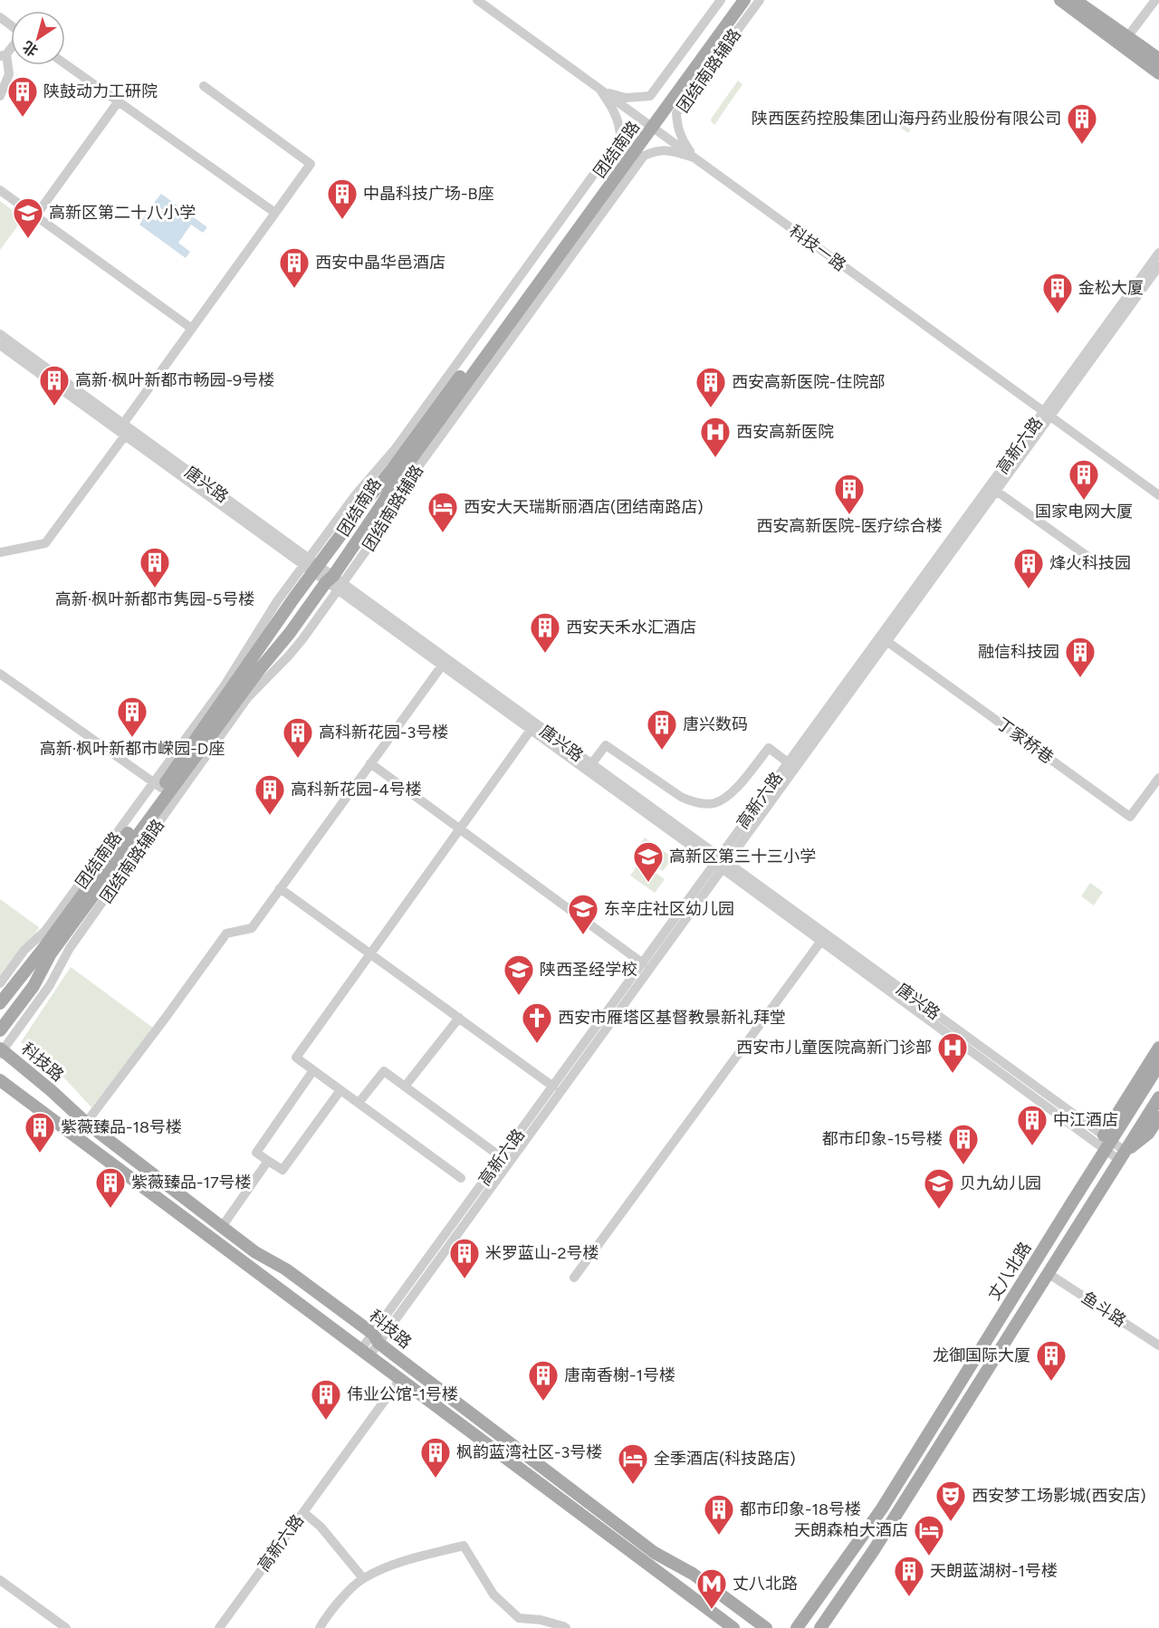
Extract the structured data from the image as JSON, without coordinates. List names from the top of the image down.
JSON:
{
  "streets": {
    "main road": ["团结南路", "科技路", "丈八北路"],
    "street": [
      "团结南路辅路",
      "科技一路",
      "高新六路",
      "唐兴路",
      "丁家桥巷",
      "鱼斗路"
    ]
  },
  "crossings": [
    ["团结南路辅路", "团结南路"],
    ["团结南路辅路", "科技一路"],
    ["团结南路辅路", "唐兴路"],
    ["团结南路辅路", "科技路"],
    ["团结南路", "科技一路"],
    ["团结南路", "唐兴路"],
    ["科技一路", "高新六路"],
    ["高新六路", "唐兴路"],
    ["高新六路", "丁家桥巷"],
    ["高新六路", "科技路"],
    ["唐兴路", "丈八北路"],
    ["丈八北路", "鱼斗路"]
  ],
  "places": {
    "building": [
      "陕鼓动力工研院",
      "陕西医药控股集团山海丹药业股份有限公司",
      "中晶科技广场-B座",
      "西安中晶华邑酒店",
      "金松大厦",
      "高新·枫叶新都市畅园-9号楼",
      "西安高新医院-住院部",
      "国家电网大厦",
      "西安高新医院-医疗综合楼",
      "高新·枫叶新都市隽园-5号楼",
      "烽火科技园",
      "西安天禾水汇酒店",
      "融信科技园",
      "高新·枫叶新都市嵘园-D座",
      "唐兴数码",
      "高科新花园-3号楼",
      "高科新花园-4号楼",
      "中江酒店",
      "紫薇臻品-18号楼",
      "都市印象-15号楼",
      "紫薇臻品-17号楼",
      "米罗蓝山-2号楼",
      "龙御国际大厦",
      "唐南香榭-1号楼",
      "伟业公馆-1号楼",
      "枫韵蓝湾社区-3号楼",
      "都市印象-18号楼",
      "天朗蓝湖树-1号楼"
    ],
    "school or university": [
      "高新区第二十八小学",
      "高新区第三十三小学",
      "东辛庄社区幼儿园",
      "陕西圣经学校",
      "贝九幼儿园"
    ],
    "hospital": ["西安高新医院", "西安市儿童医院高新门诊部"],
    "hotel": ["西安大天瑞斯丽酒店(团结南路店)", "全季酒店(科技路店)", "天朗森柏大酒店"],
    "church": ["西安市雁塔区基督教景新礼拜堂"],
    "theatre": ["西安梦工场影城(西安店)"],
    "metro station": ["丈八北路"]
  },
  "north": "bottom left"
}
